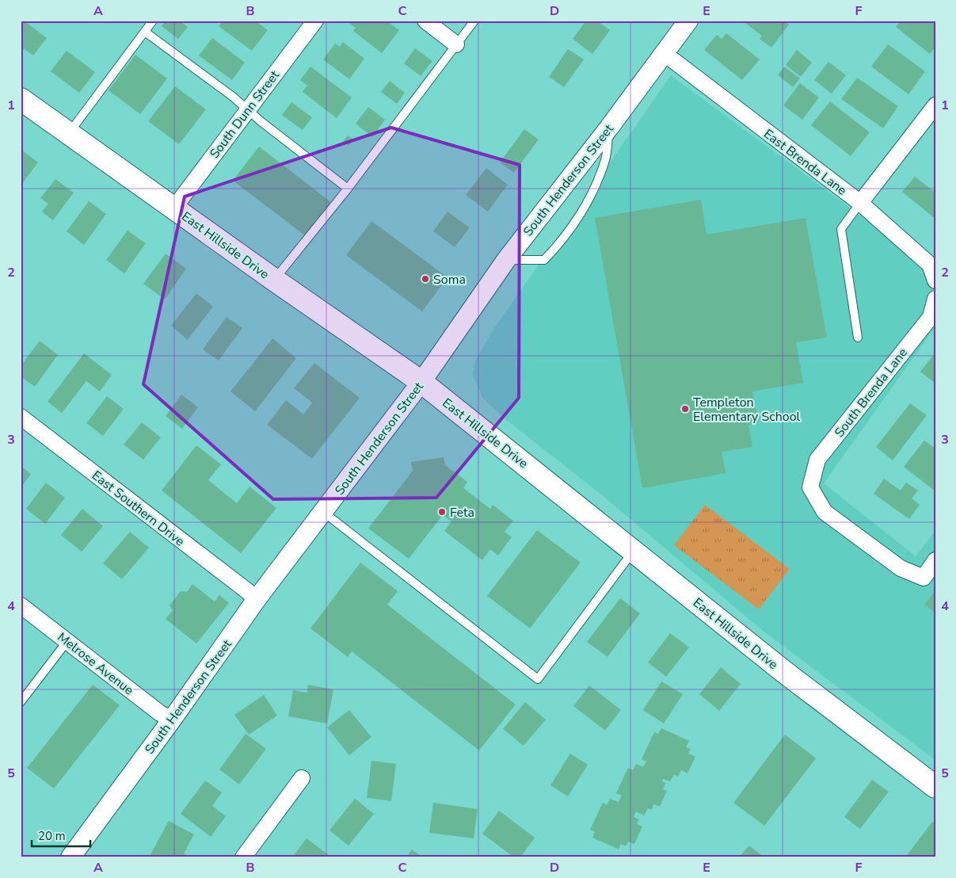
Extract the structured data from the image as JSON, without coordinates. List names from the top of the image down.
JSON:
{
  "streets": {
    "main road": ["East Hillside Drive"],
    "street": [
      "South Dunn Street",
      "East Brenda Lane",
      "South Henderson Street",
      "South Brenda Lane",
      "East Southern Drive",
      "Melrose Avenue"
    ]
  },
  "crossings": [
    ["South Dunn Street", "East Hillside Drive"],
    ["East Brenda Lane", "South Henderson Street"],
    ["South Henderson Street", "East Hillside Drive"],
    ["South Henderson Street", "East Southern Drive"],
    ["South Henderson Street", "Melrose Avenue"]
  ],
  "places": ["Soma", "Templeton Elementary School", "Feta"],
  "scale_bar": "20 m",
  "grid": {
    "columns": [
      "A",
      "B",
      "C",
      "D",
      "E",
      "F"
    ],
    "rows": [
      "1",
      "2",
      "3",
      "4",
      "5"
    ]
  }
}
